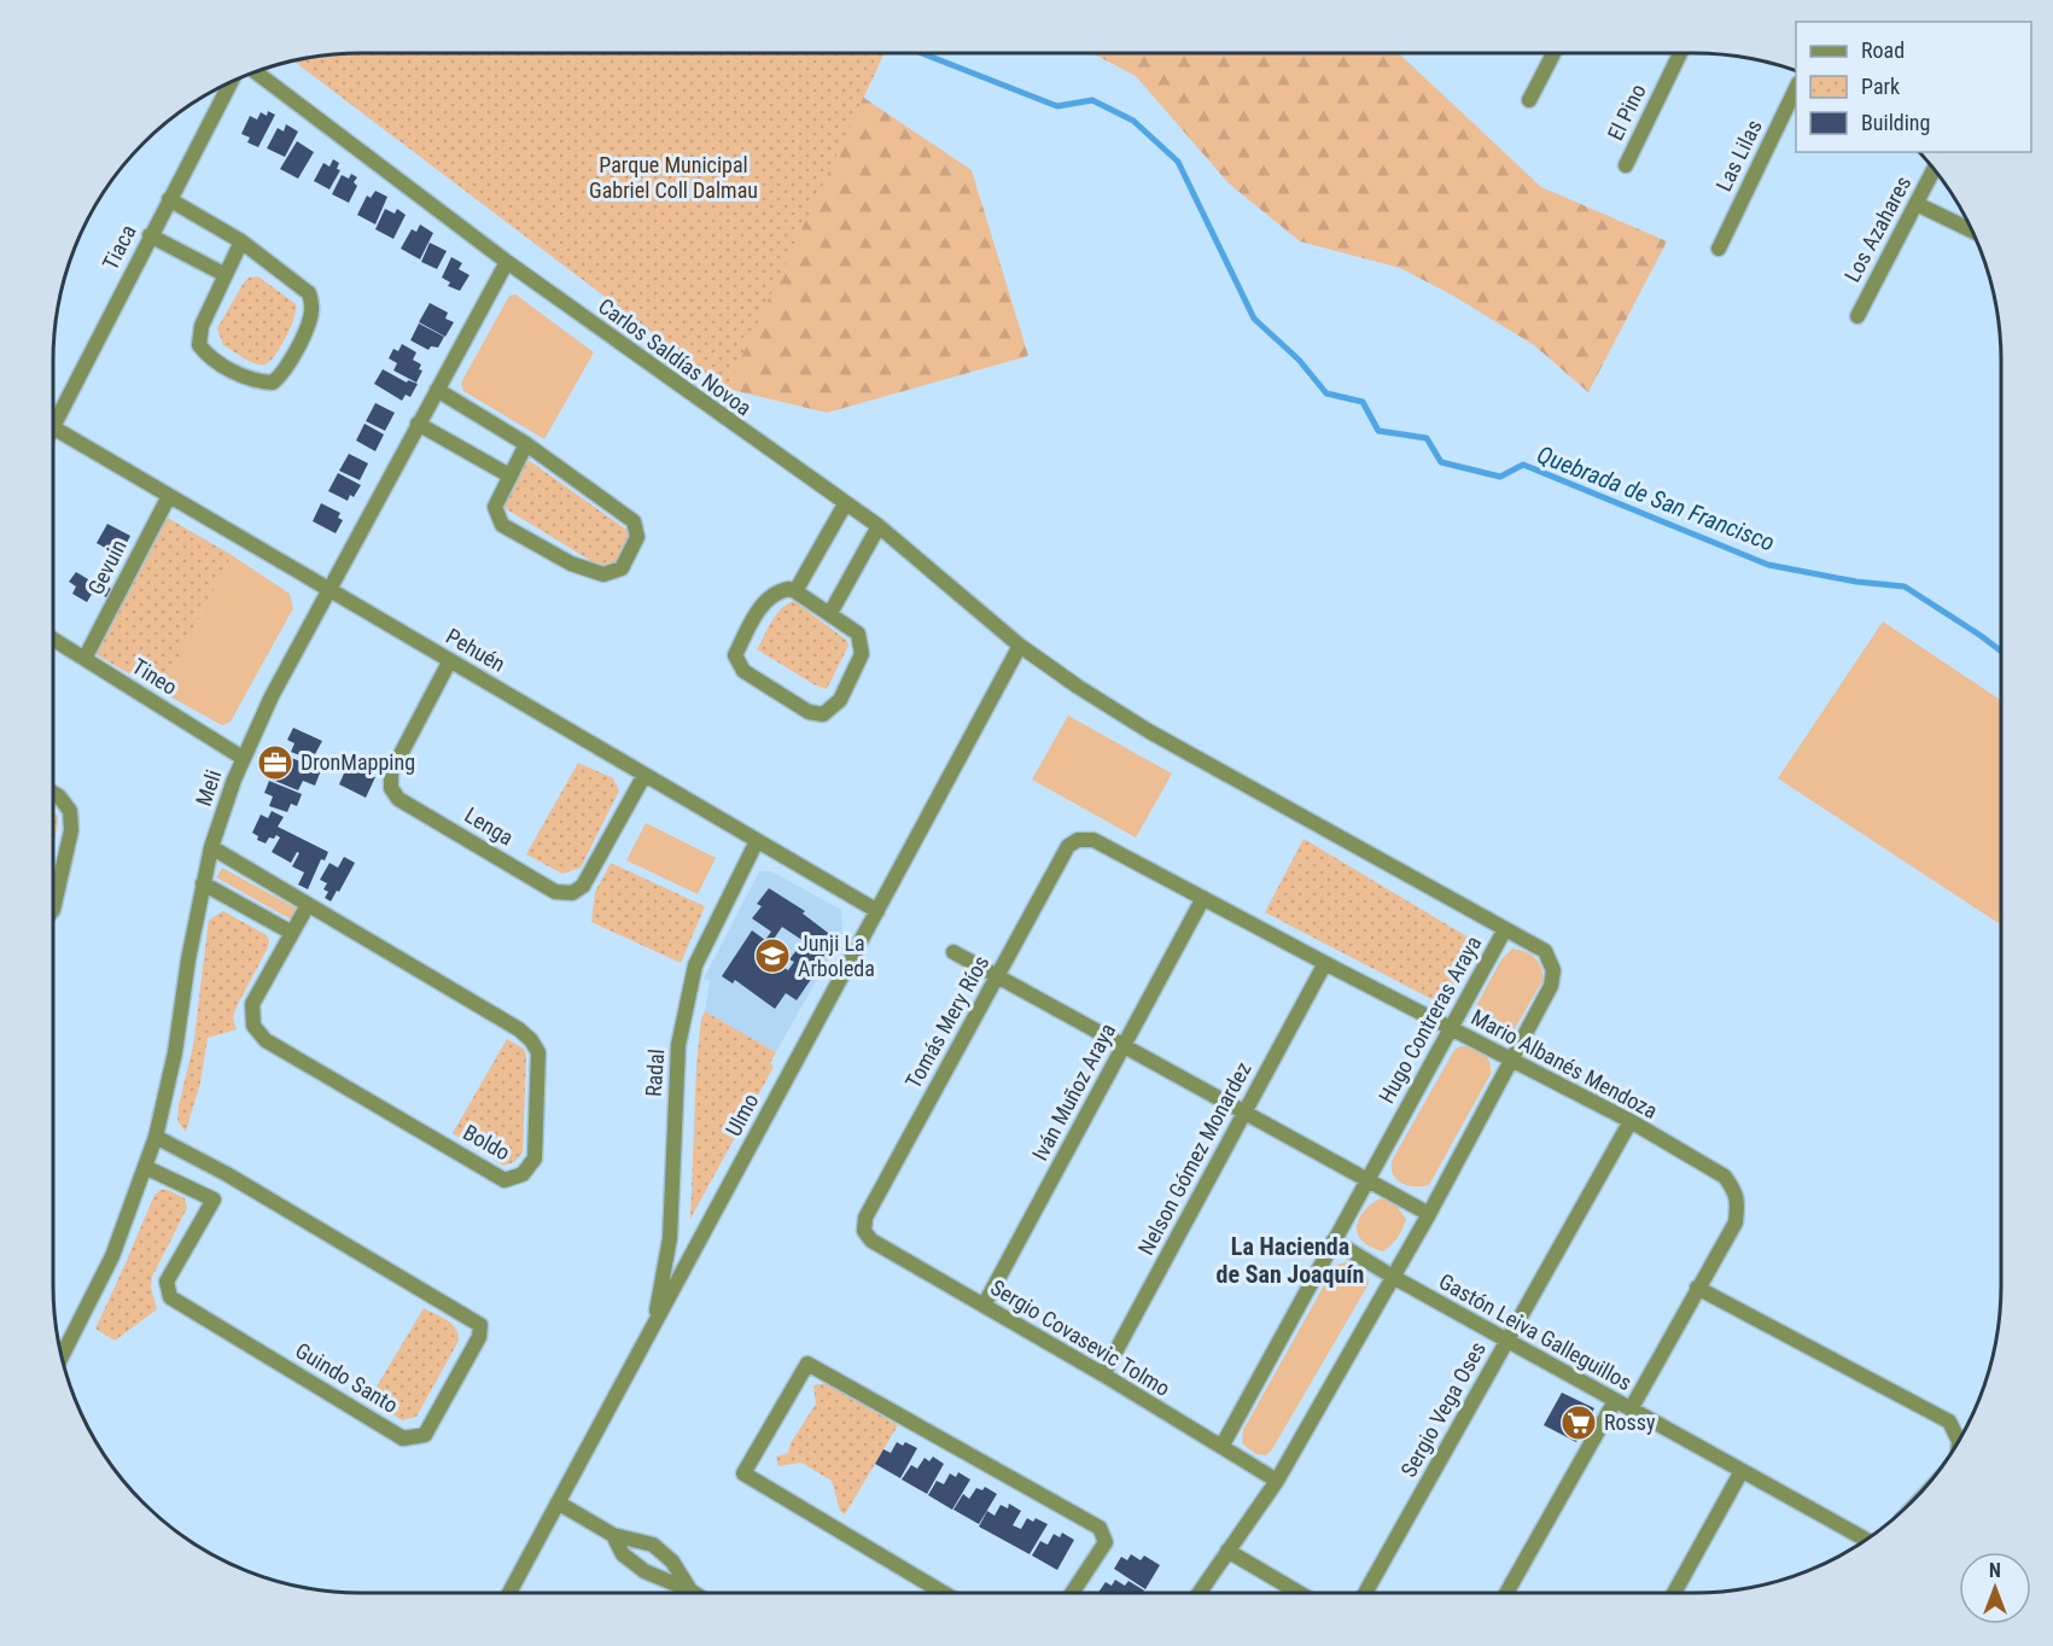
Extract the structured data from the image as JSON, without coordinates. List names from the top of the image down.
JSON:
{
  "streets": {
    "street": [
      "El Pino",
      "Las Lilas",
      "Los Azahares",
      "Tiaca",
      "Carlos Saldías Novoa",
      "Gevuin",
      "Pehuén",
      "Tineo",
      "Meli",
      "Lenga",
      "Hugo Contreras Araya",
      "Tomás Mery Ríos",
      "Mario Albanés Mendoza",
      "Radal",
      "Iván Muñoz Araya",
      "Ulmo",
      "Boldo",
      "Nelson Gómez Monardez",
      "Gastón Leiva Galleguillos",
      "Sergio Covasevic Tolmo",
      "Guindo Santo",
      "Sergio Vega Oses"
    ]
  },
  "crossings": [
    ["Carlos Saldías Novoa", "Meli"],
    ["Carlos Saldías Novoa", "Hugo Contreras Araya"],
    ["Carlos Saldías Novoa", "Ulmo"],
    ["Gevuin", "Pehuén"],
    ["Gevuin", "Tineo"],
    ["Pehuén", "Meli"],
    ["Pehuén", "Lenga"],
    ["Pehuén", "Radal"],
    ["Pehuén", "Ulmo"],
    ["Tineo", "Meli"],
    ["Meli", "Boldo"],
    ["Meli", "Guindo Santo"],
    ["Hugo Contreras Araya", "Mario Albanés Mendoza"],
    ["Hugo Contreras Araya", "Gastón Leiva Galleguillos"],
    ["Hugo Contreras Araya", "Sergio Covasevic Tolmo"],
    ["Tomás Mery Ríos", "Mario Albanés Mendoza"],
    ["Tomás Mery Ríos", "Sergio Covasevic Tolmo"],
    ["Mario Albanés Mendoza", "Iván Muñoz Araya"],
    ["Mario Albanés Mendoza", "Nelson Gómez Monardez"],
    ["Mario Albanés Mendoza", "Gastón Leiva Galleguillos"],
    ["Mario Albanés Mendoza", "Sergio Vega Oses"],
    ["Radal", "Ulmo"],
    ["Iván Muñoz Araya", "Sergio Covasevic Tolmo"],
    ["Nelson Gómez Monardez", "Sergio Covasevic Tolmo"],
    ["Gastón Leiva Galleguillos", "Sergio Vega Oses"]
  ],
  "districts": ["La Hacienda de San Joaquín"],
  "water": ["Quebrada de San Francisco"],
  "parks": ["Parque Municipal Gabriel Coll Dalmau"],
  "places": {
    "office": ["DronMapping"],
    "school or university": ["Junji La Arboleda"],
    "supermarket": ["Rossy"]
  },
  "legend": ["Road", "Park", "Building"],
  "north": "top"
}
